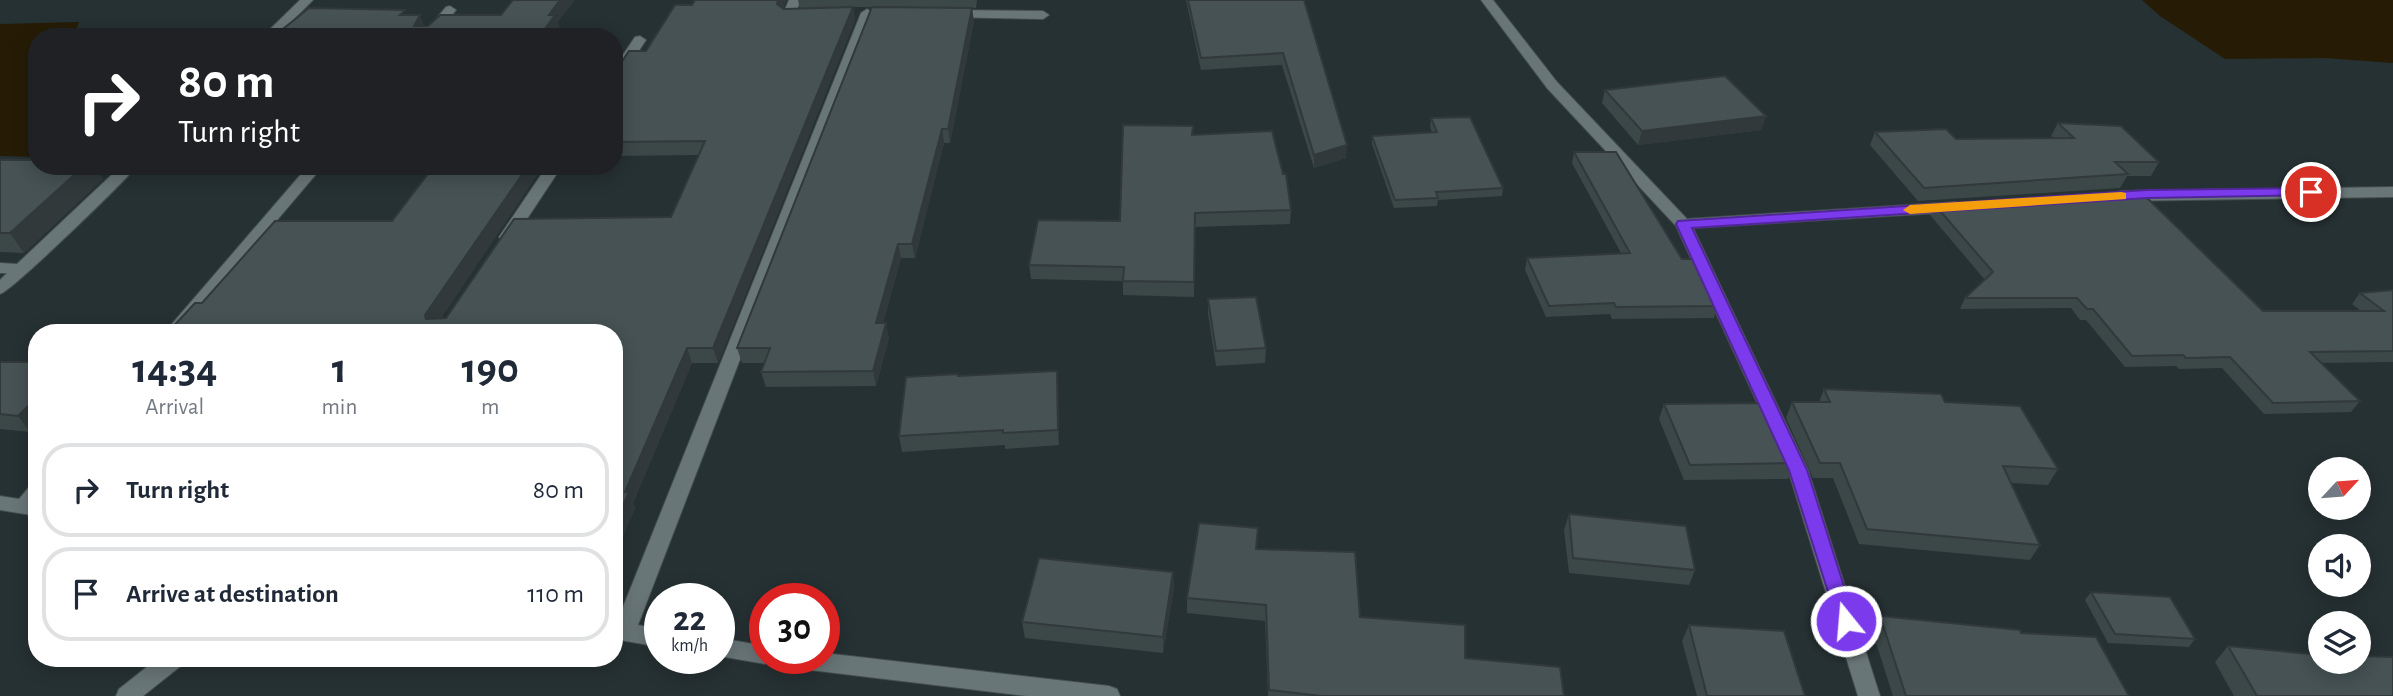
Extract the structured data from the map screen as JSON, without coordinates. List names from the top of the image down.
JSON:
{
  "north": "top right",
  "page": {
    "turn": ["80 m", "Turn right"],
    "eta": [
      "14:34",
      "Arrival",
      "1",
      "min",
      "190",
      "m"
    ],
    "list": [
      {
        "name": "Turn right",
        "value": "80 m"
      },
      {
        "name": "Arrive at destination",
        "value": "110 m"
      }
    ],
    "speed": "22 km/h",
    "limit": "30"
  }
}
